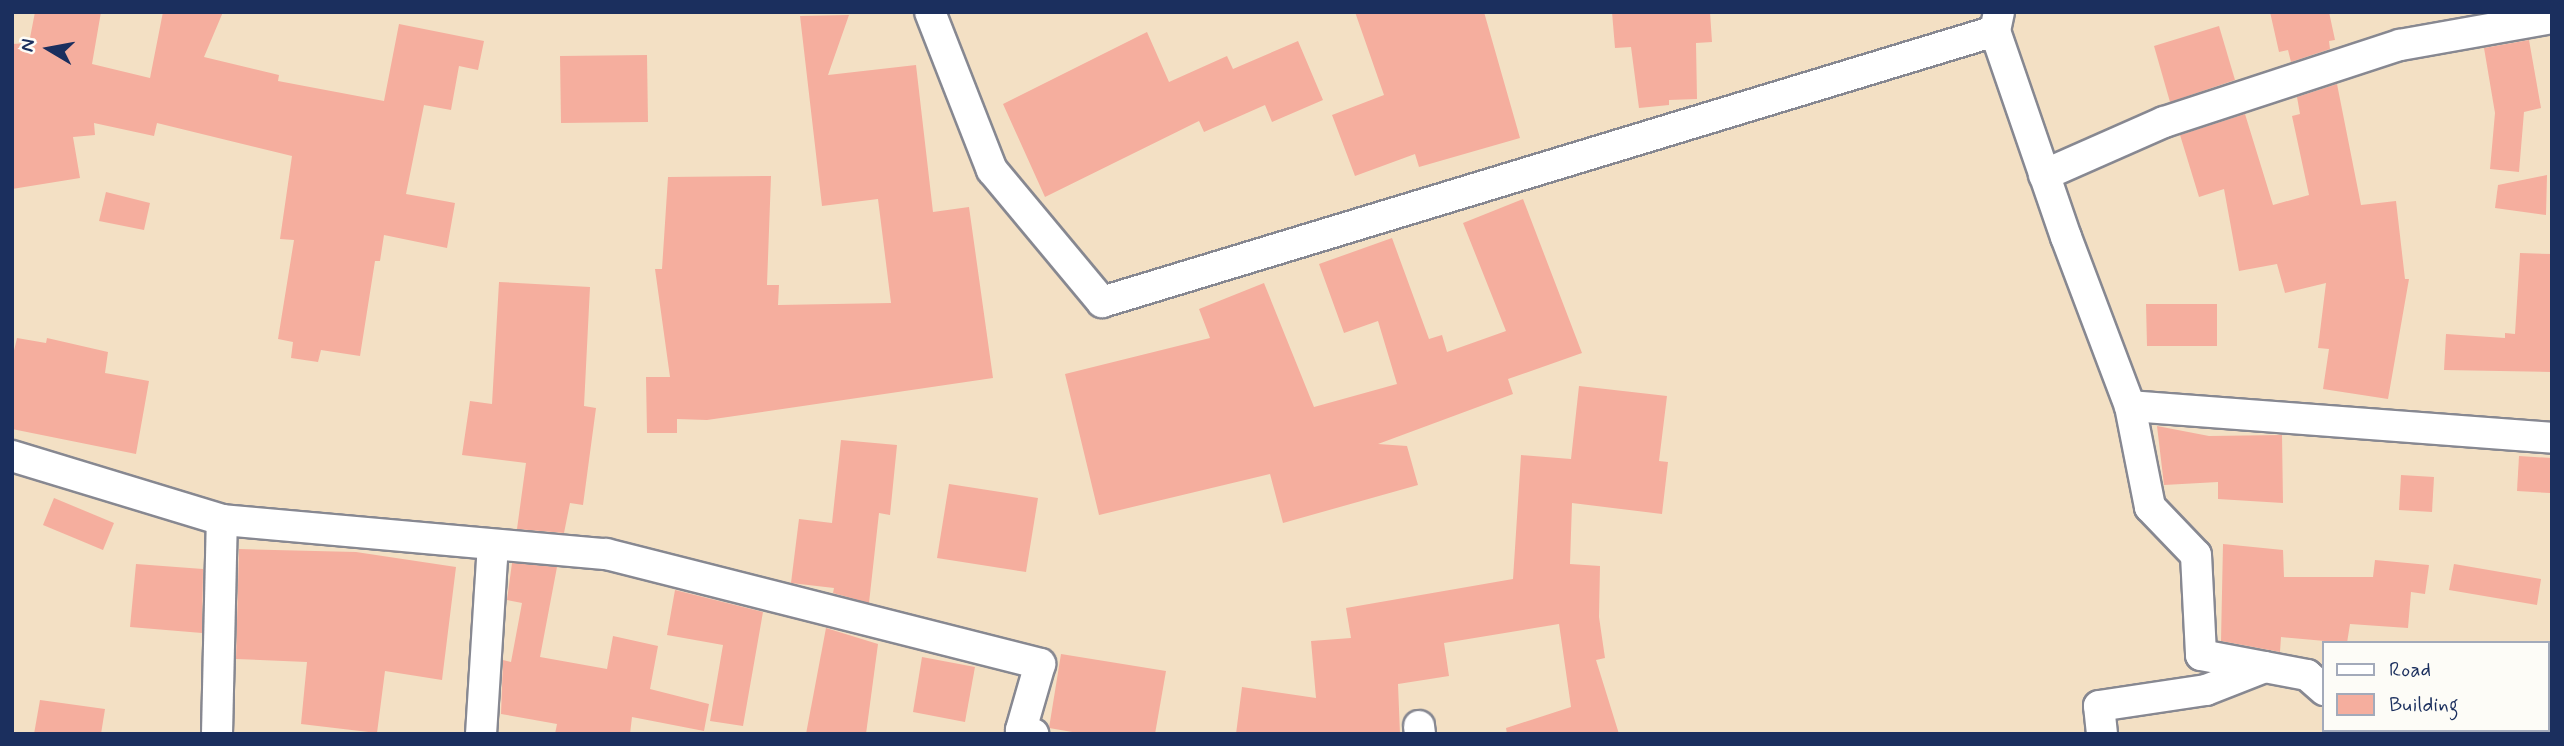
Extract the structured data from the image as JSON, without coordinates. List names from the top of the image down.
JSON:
{
  "legend": ["Road", "Building"],
  "north": "left"
}
